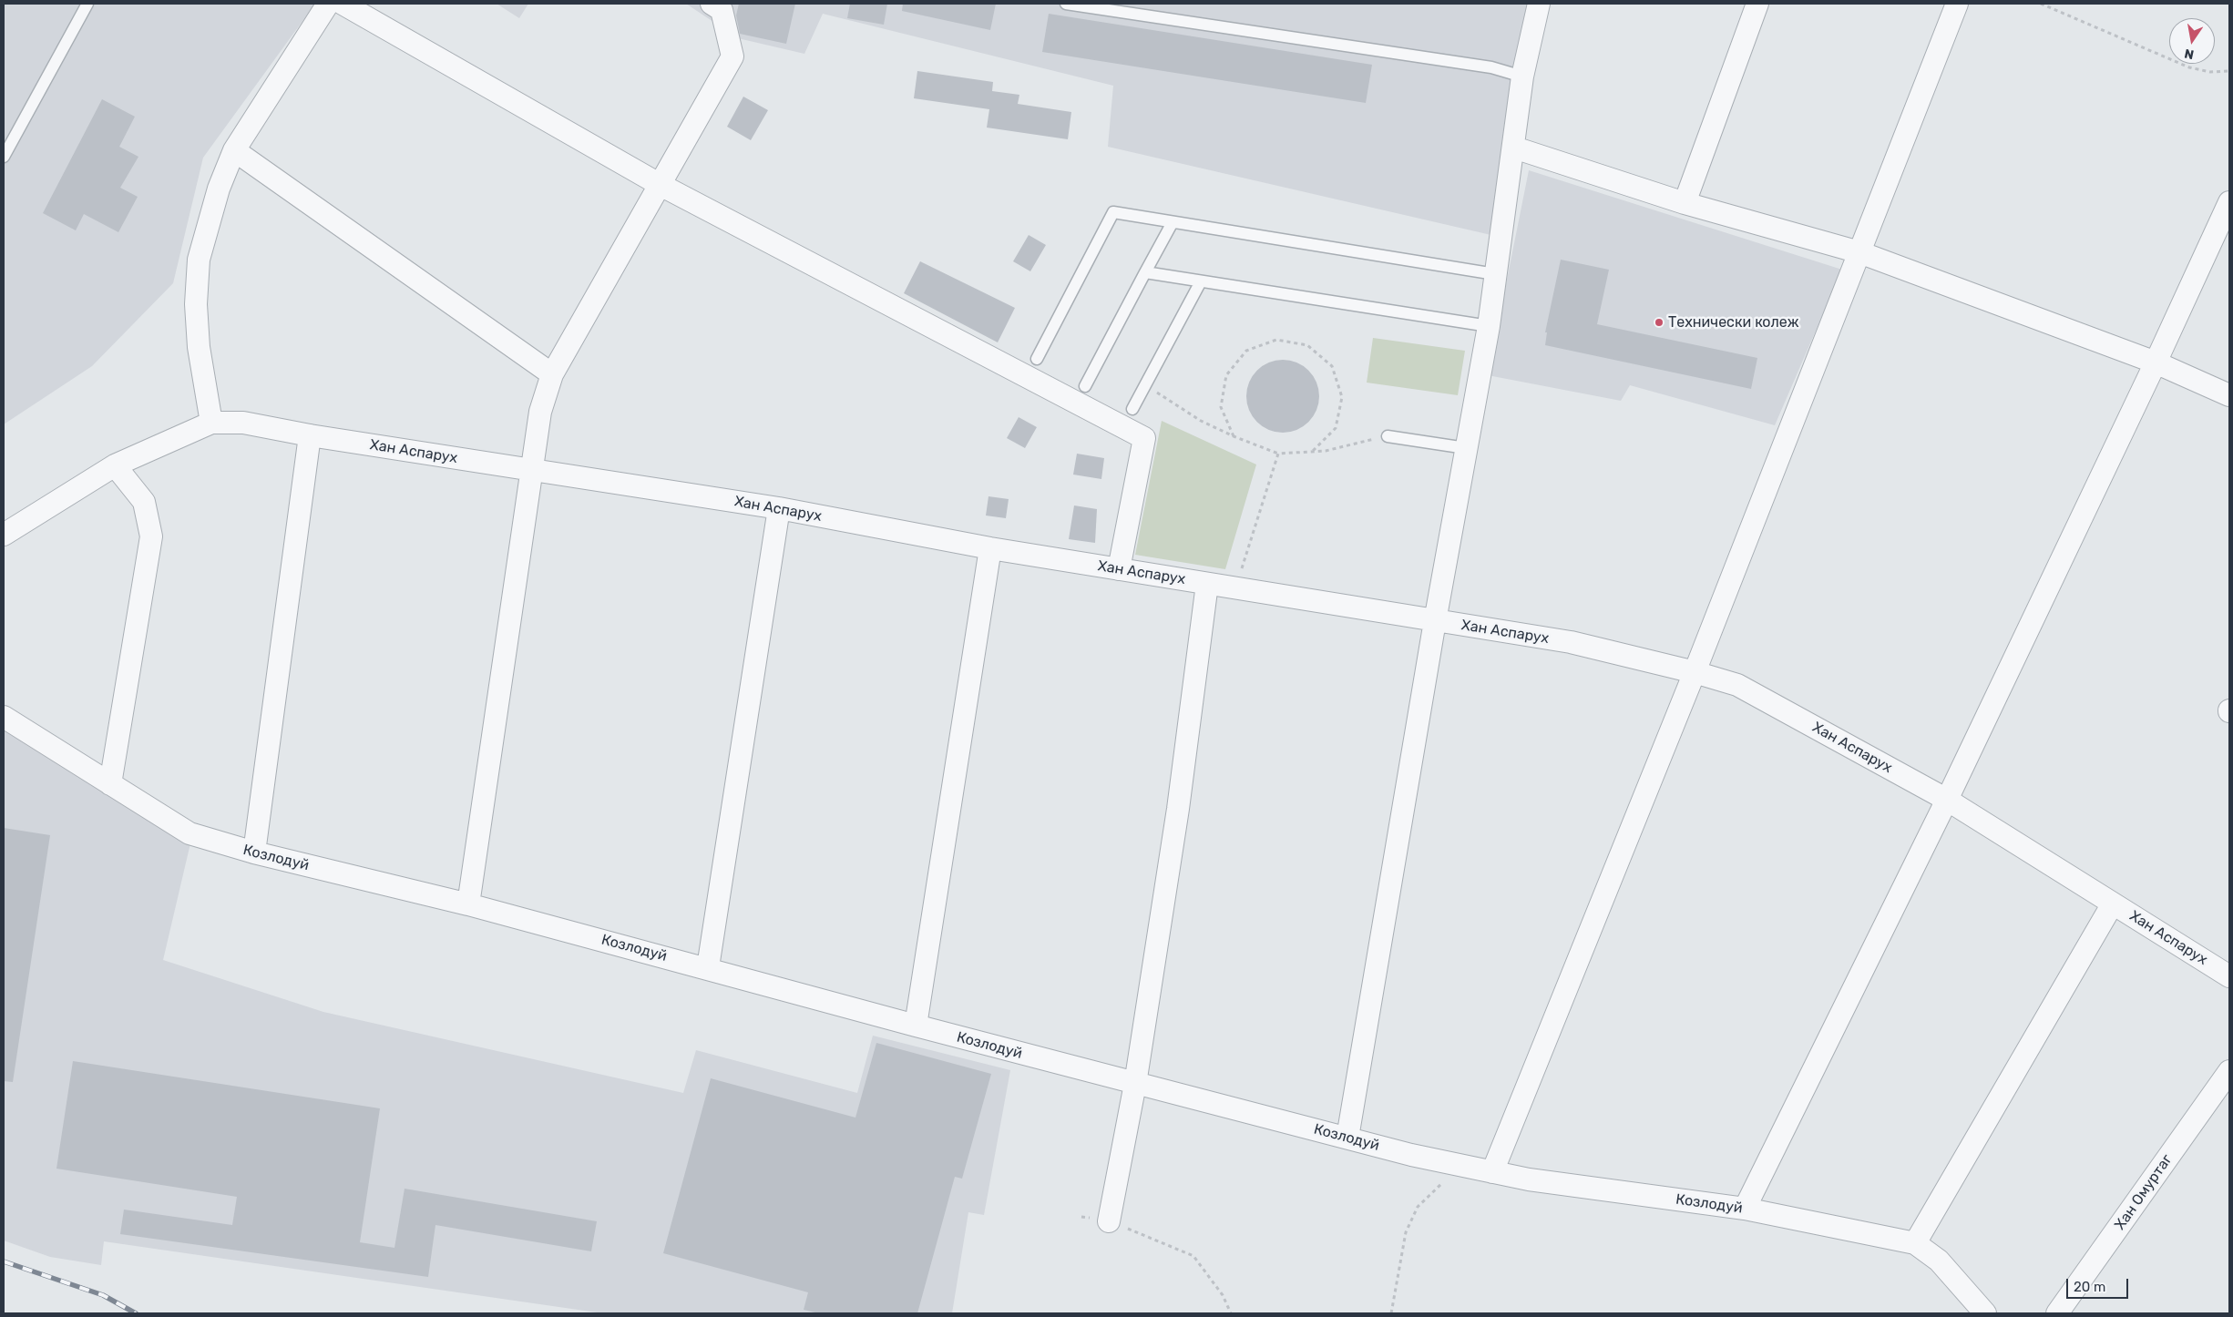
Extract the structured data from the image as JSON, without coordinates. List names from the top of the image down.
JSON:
{
  "streets": {
    "street": ["Хан Аспарух", "Козлодуй", "Хан Омуртаг"]
  },
  "places": ["Технически колеж"],
  "scale_bar": "20 m",
  "north": "bottom"
}
